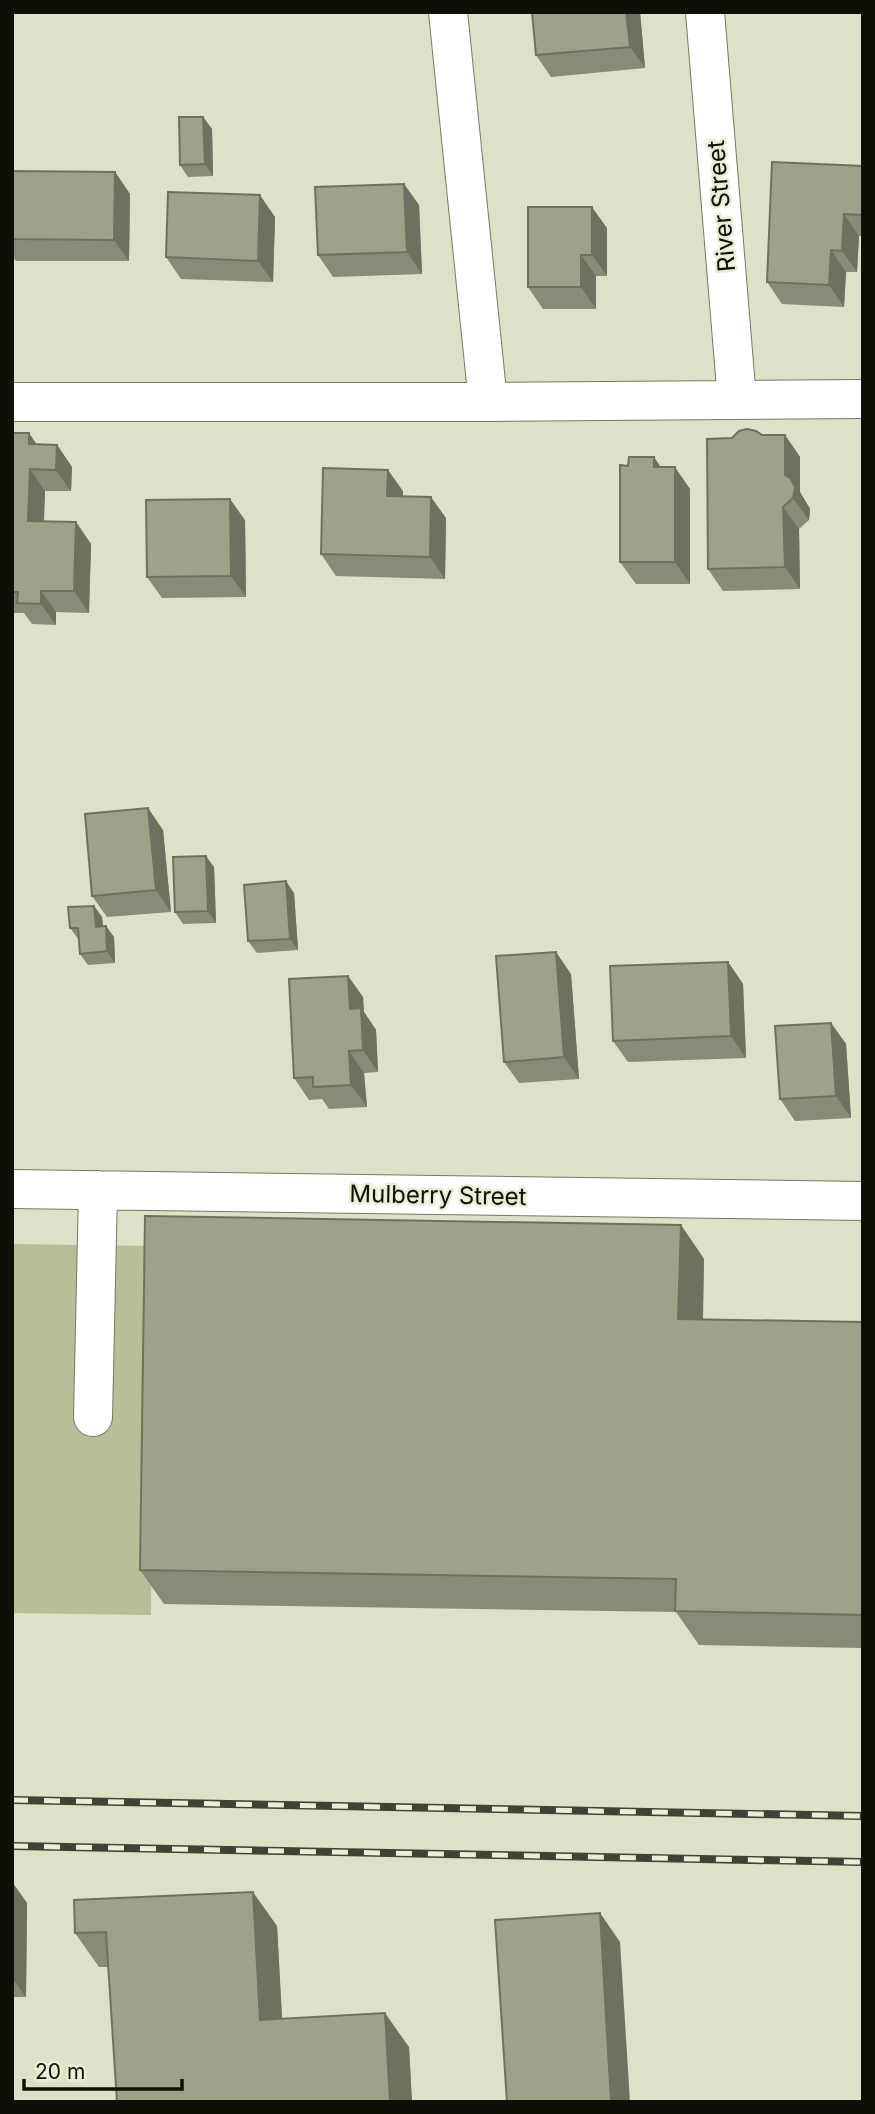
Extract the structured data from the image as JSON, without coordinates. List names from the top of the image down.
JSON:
{
  "streets": {
    "street": ["River Street", "Mulberry Street"]
  },
  "scale_bar": "20 m"
}
